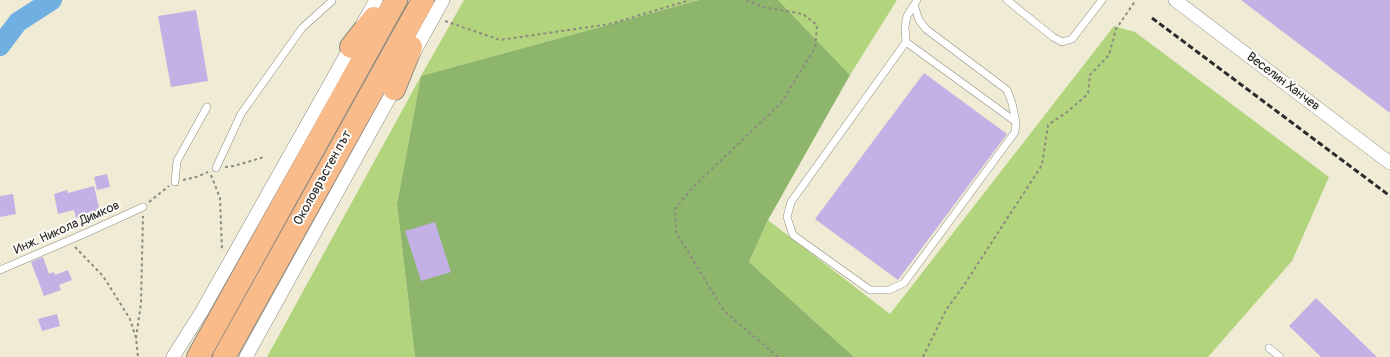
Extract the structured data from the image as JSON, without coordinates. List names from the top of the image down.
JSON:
{
  "streets": {
    "highway": ["Околовръстен път"],
    "street": ["Веселин Ханчев"],
    "lane": ["Инж. Никола Димков"]
  }
}
